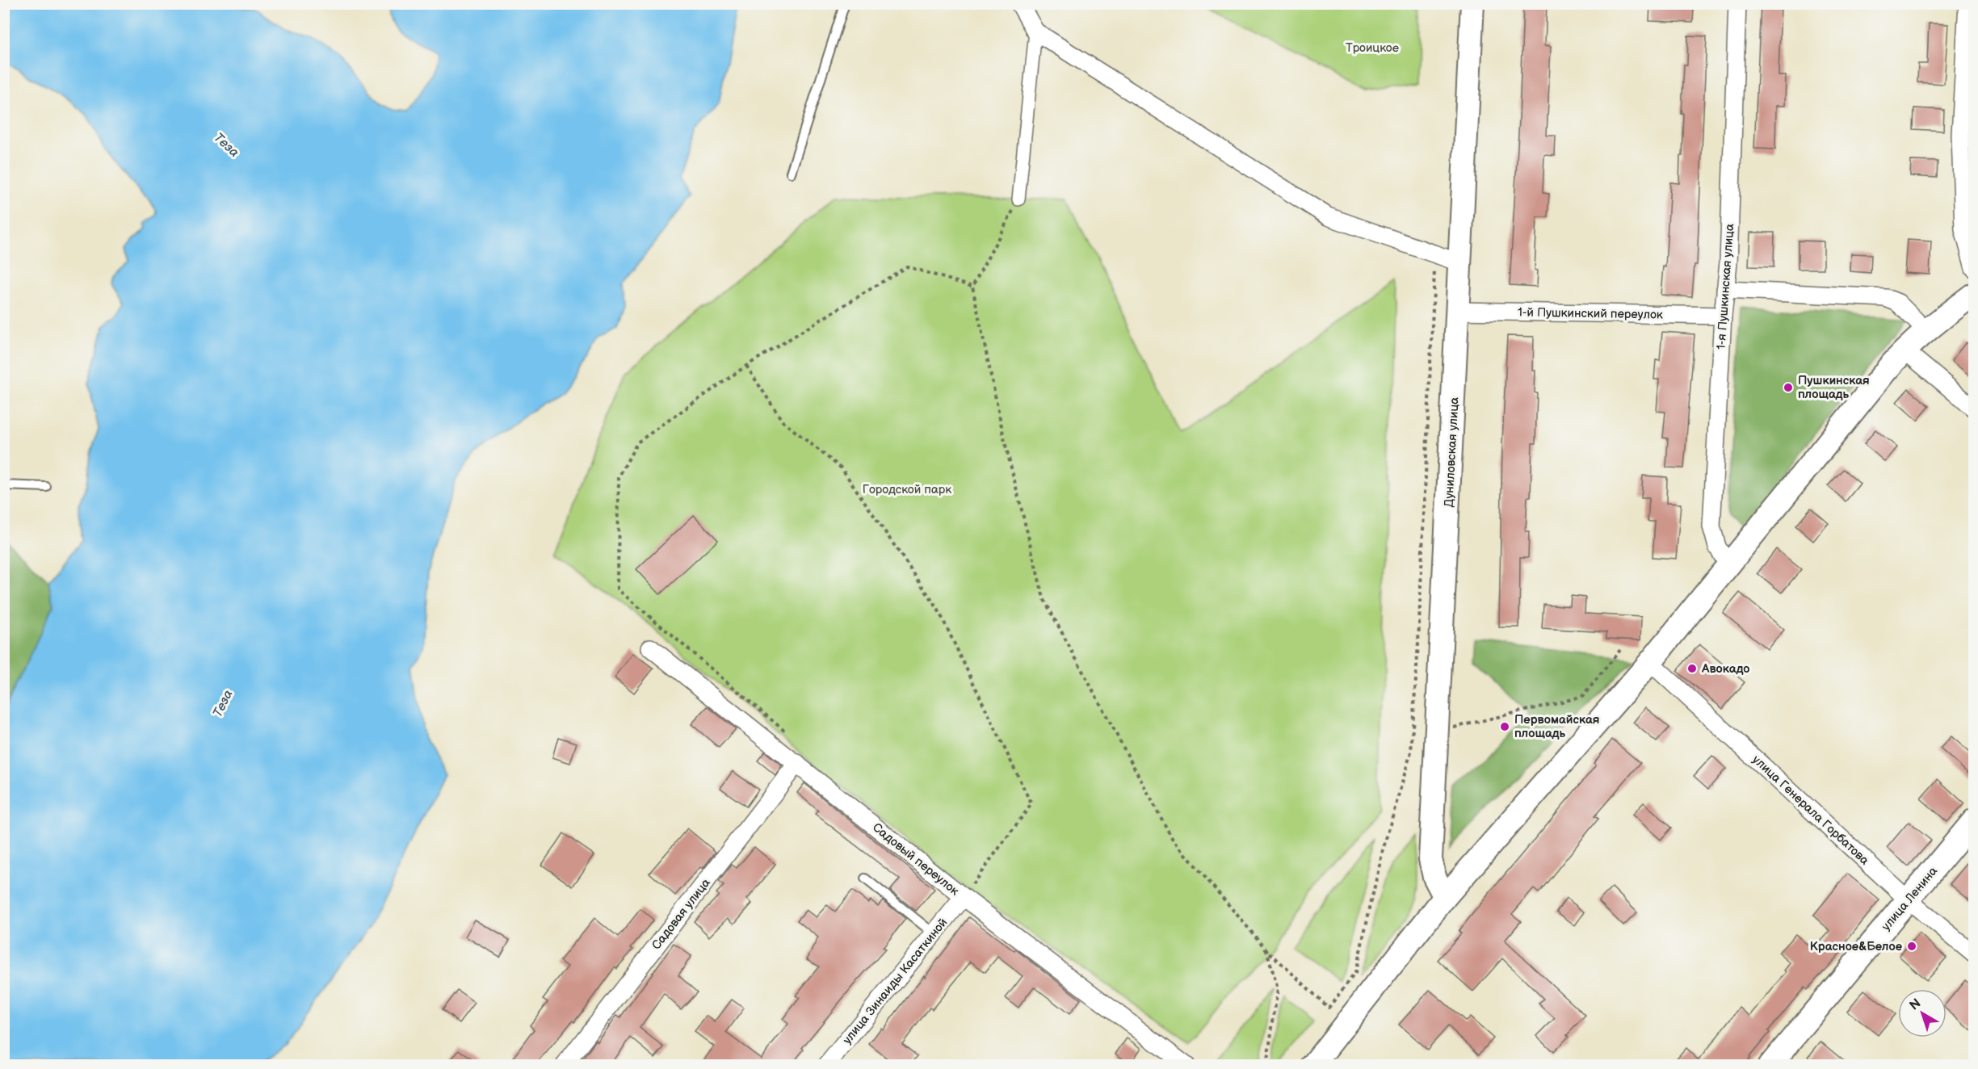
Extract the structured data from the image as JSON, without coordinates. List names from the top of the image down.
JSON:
{
  "streets": {
    "main road": ["Дуниловская улица", "улица Ленина"],
    "street": [
      "1-я Пушкинская улица",
      "1-й Пушкинский переулок",
      "улица Генерала Горбатова",
      "Садовый переулок",
      "Садовая улица",
      "улица Зинаиды Касаткиной"
    ]
  },
  "crossings": [
    ["1-я Пушкинская улица", "1-й Пушкинский переулок"],
    ["1-й Пушкинский переулок", "Дуниловская улица"],
    ["улица Генерала Горбатова", "улица Ленина"],
    ["Садовый переулок", "Садовая улица"],
    ["Садовый переулок", "улица Зинаиды Касаткиной"]
  ],
  "water": ["Теза"],
  "parks": ["Троицкое", "Городской парк"],
  "places": [
    "Пушкинская площадь",
    "Авокадо",
    "Первомайская площадь",
    "Красное&Белое"
  ],
  "north": "top left"
}
